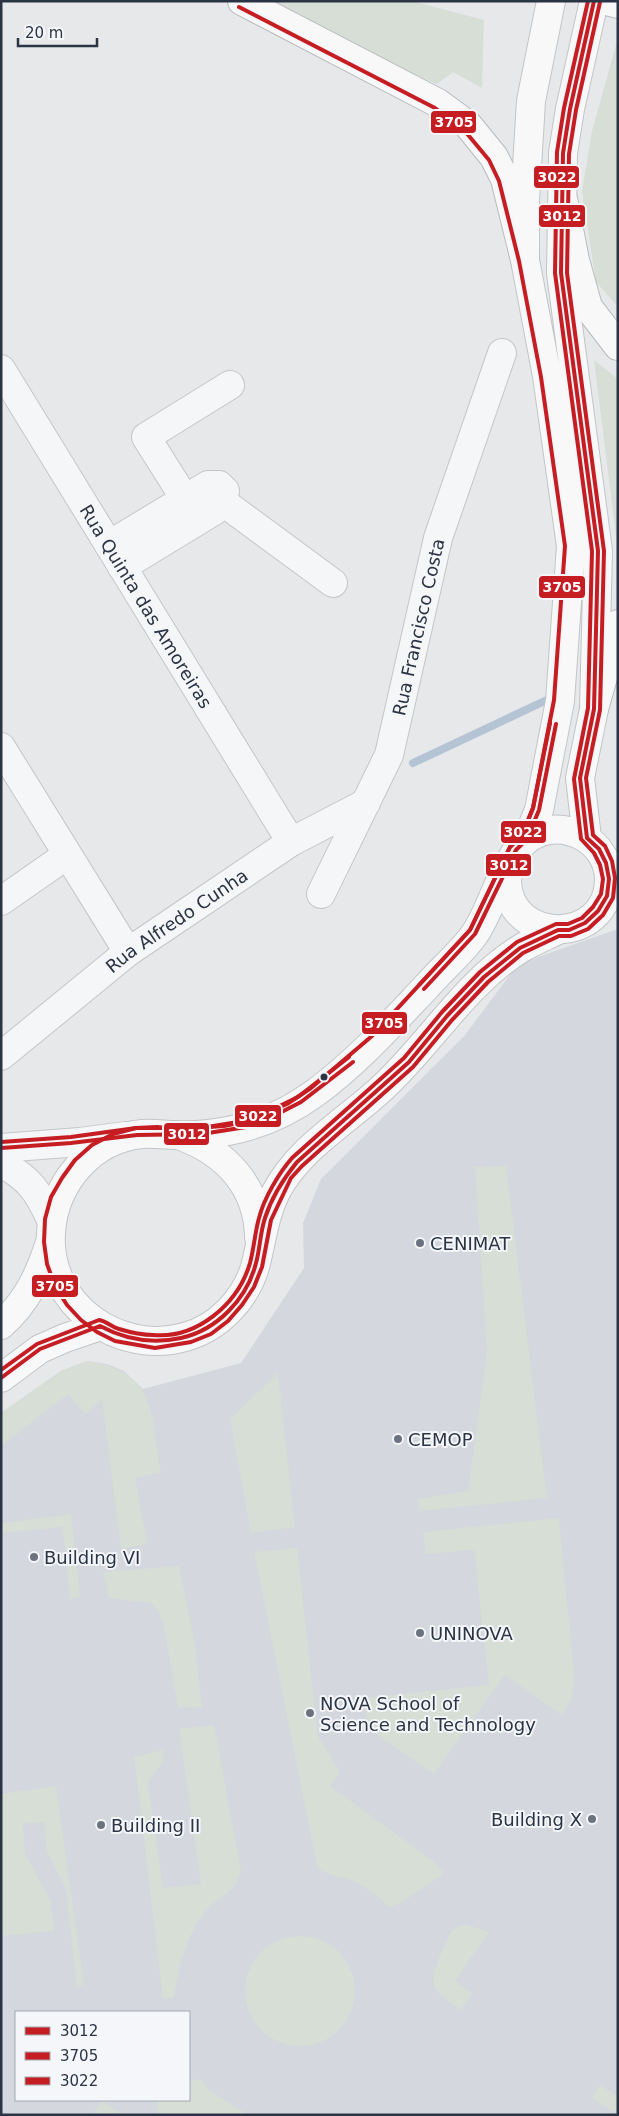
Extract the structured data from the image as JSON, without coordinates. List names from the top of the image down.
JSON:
{
  "streets": {
    "street": ["Rua Quinta das Amoreiras", "Rua Francisco Costa", "Rua Alfredo Cunha"]
  },
  "crossings": [
    ["Rua Quinta das Amoreiras", "Rua Alfredo Cunha"],
    ["Rua Francisco Costa", "Rua Alfredo Cunha"]
  ],
  "places": [
    "CENIMAT",
    "CEMOP",
    "Building VI",
    "UNINOVA",
    "NOVA School of Science and Technology",
    "Building X",
    "Building II"
  ],
  "lines": ["transit line 3012", "transit line 3022", "transit line 3705"],
  "legend": ["3012", "3705", "3022"],
  "scale_bar": "20 m"
}
